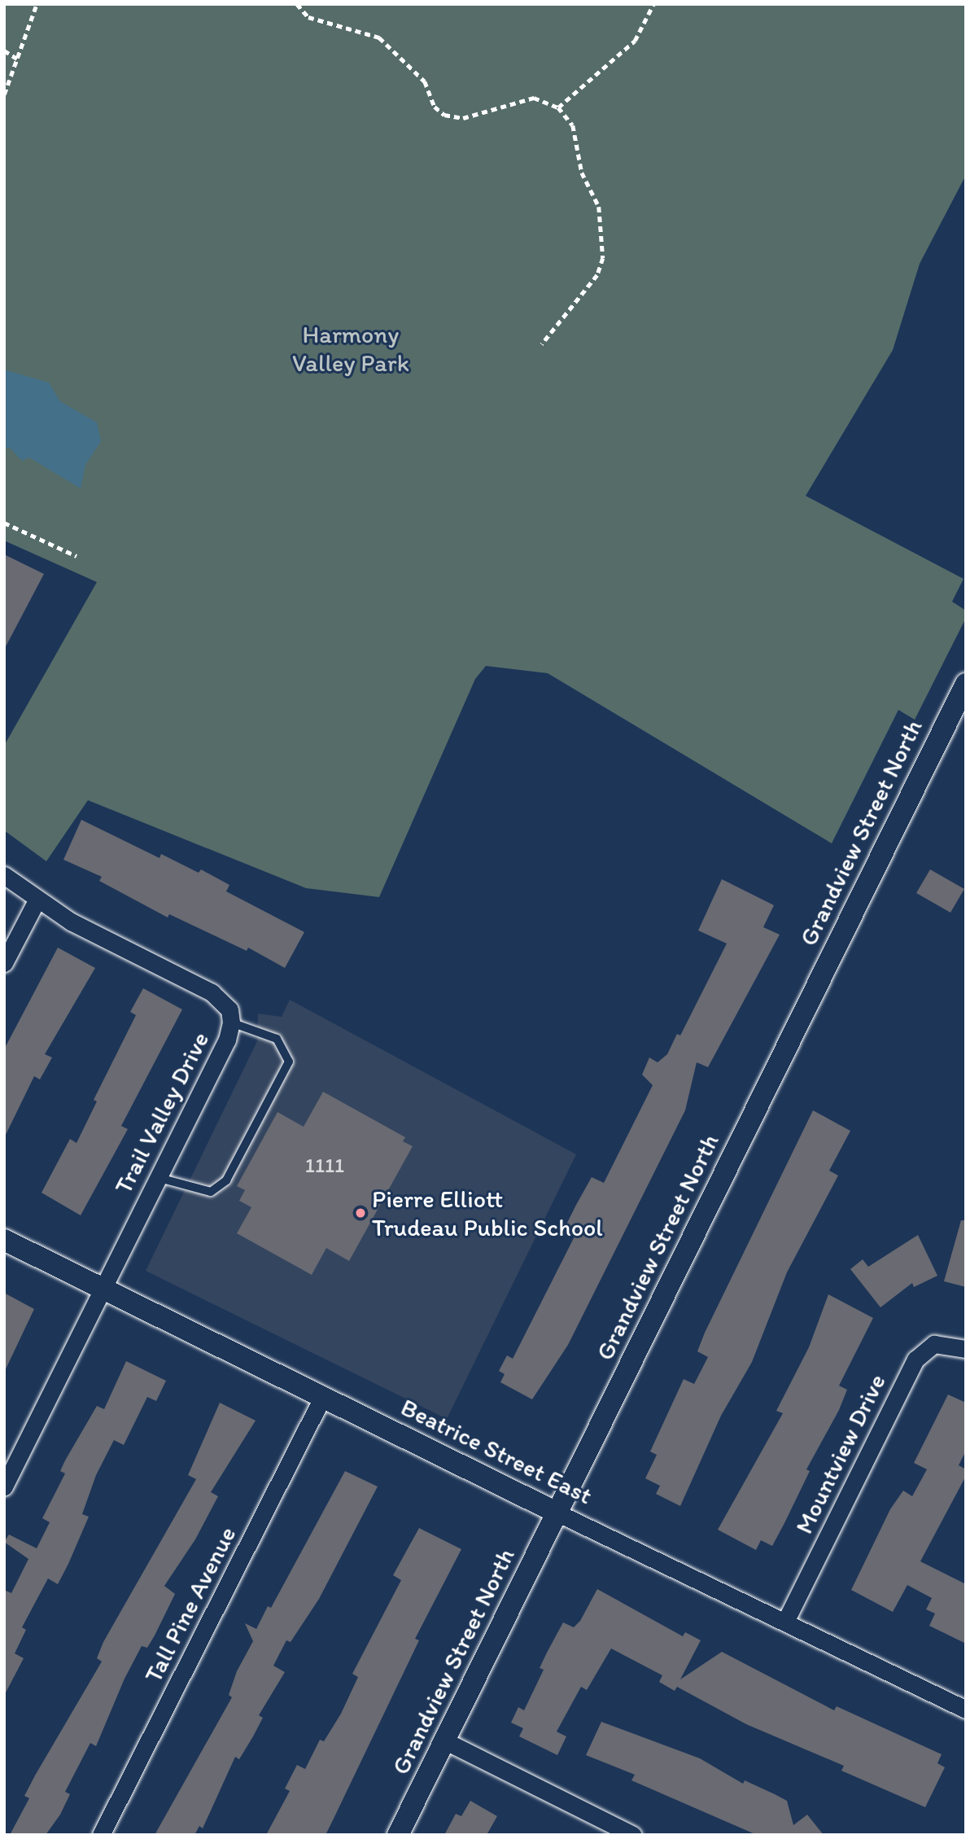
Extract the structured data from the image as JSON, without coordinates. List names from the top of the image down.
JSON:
{
  "streets": {
    "street": [
      "Grandview Street North",
      "Trail Valley Drive",
      "Beatrice Street East",
      "Mountview Drive",
      "Tall Pine Avenue"
    ]
  },
  "crossings": [
    ["Grandview Street North", "Beatrice Street East"],
    ["Trail Valley Drive", "Beatrice Street East"],
    ["Beatrice Street East", "Mountview Drive"],
    ["Beatrice Street East", "Tall Pine Avenue"]
  ],
  "parks": ["Harmony Valley Park"],
  "places": ["Pierre Elliott Trudeau Public School"],
  "house_numbers": ["1111"]
}
